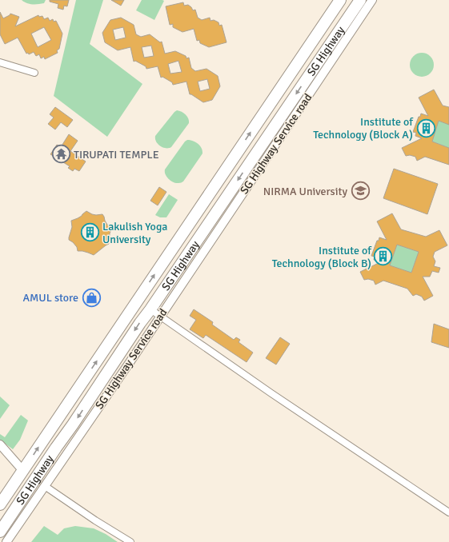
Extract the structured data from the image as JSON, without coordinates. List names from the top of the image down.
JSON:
{
  "streets": {
    "highway": ["SG Highway"],
    "street": ["SG Highway Service road"]
  },
  "places": {
    "building": ["Institute of Technology (Block A)", "Lakulish Yoga University", "Institute of Technology (Block B)"],
    "temple": ["TIRUPATI TEMPLE"],
    "school or university": ["NIRMA University"],
    "shop": ["AMUL store"]
  }
}
